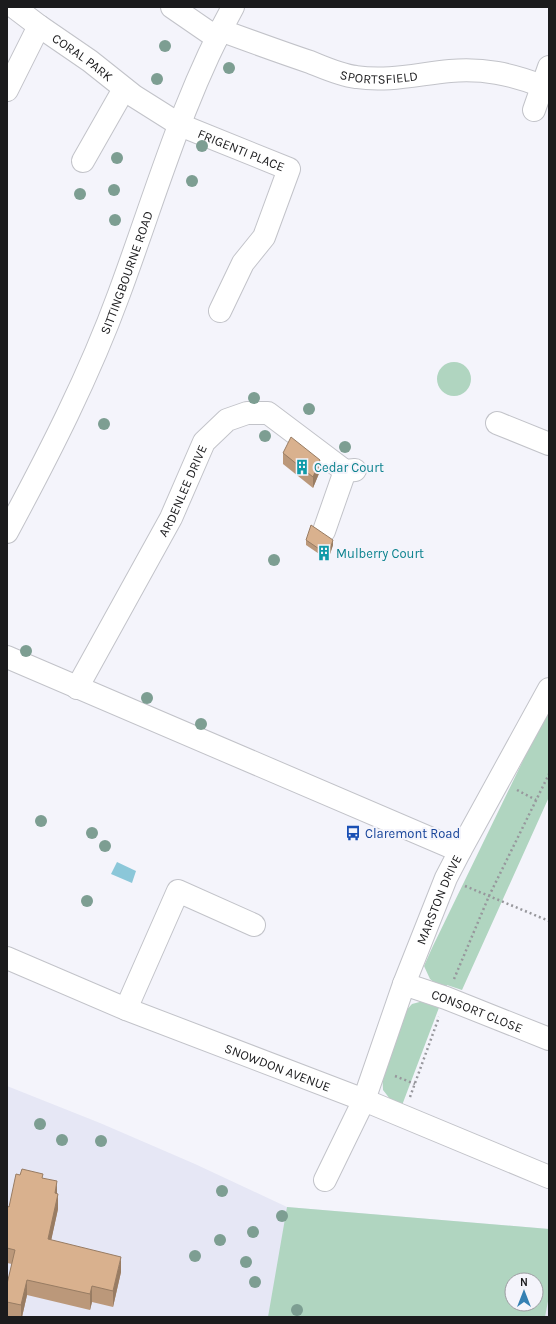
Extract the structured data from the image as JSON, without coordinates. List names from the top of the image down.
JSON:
{
  "streets": {
    "main road": [
      "CORAL PARK",
      "SPORTSFIELD",
      "FRIGENTI PLACE",
      "SITTINGBOURNE ROAD",
      "ARDENLEE DRIVE",
      "MARSTON DRIVE",
      "CONSORT CLOSE",
      "SNOWDON AVENUE"
    ]
  },
  "crossings": [
    ["CORAL PARK", "FRIGENTI PLACE"],
    ["CORAL PARK", "SITTINGBOURNE ROAD"],
    ["SPORTSFIELD", "SITTINGBOURNE ROAD"],
    ["FRIGENTI PLACE", "SITTINGBOURNE ROAD"],
    ["MARSTON DRIVE", "CONSORT CLOSE"],
    ["MARSTON DRIVE", "SNOWDON AVENUE"]
  ],
  "places": {
    "building": ["Cedar Court", "Mulberry Court"],
    "bus stop": ["Claremont Road"]
  },
  "north": "top"
}
